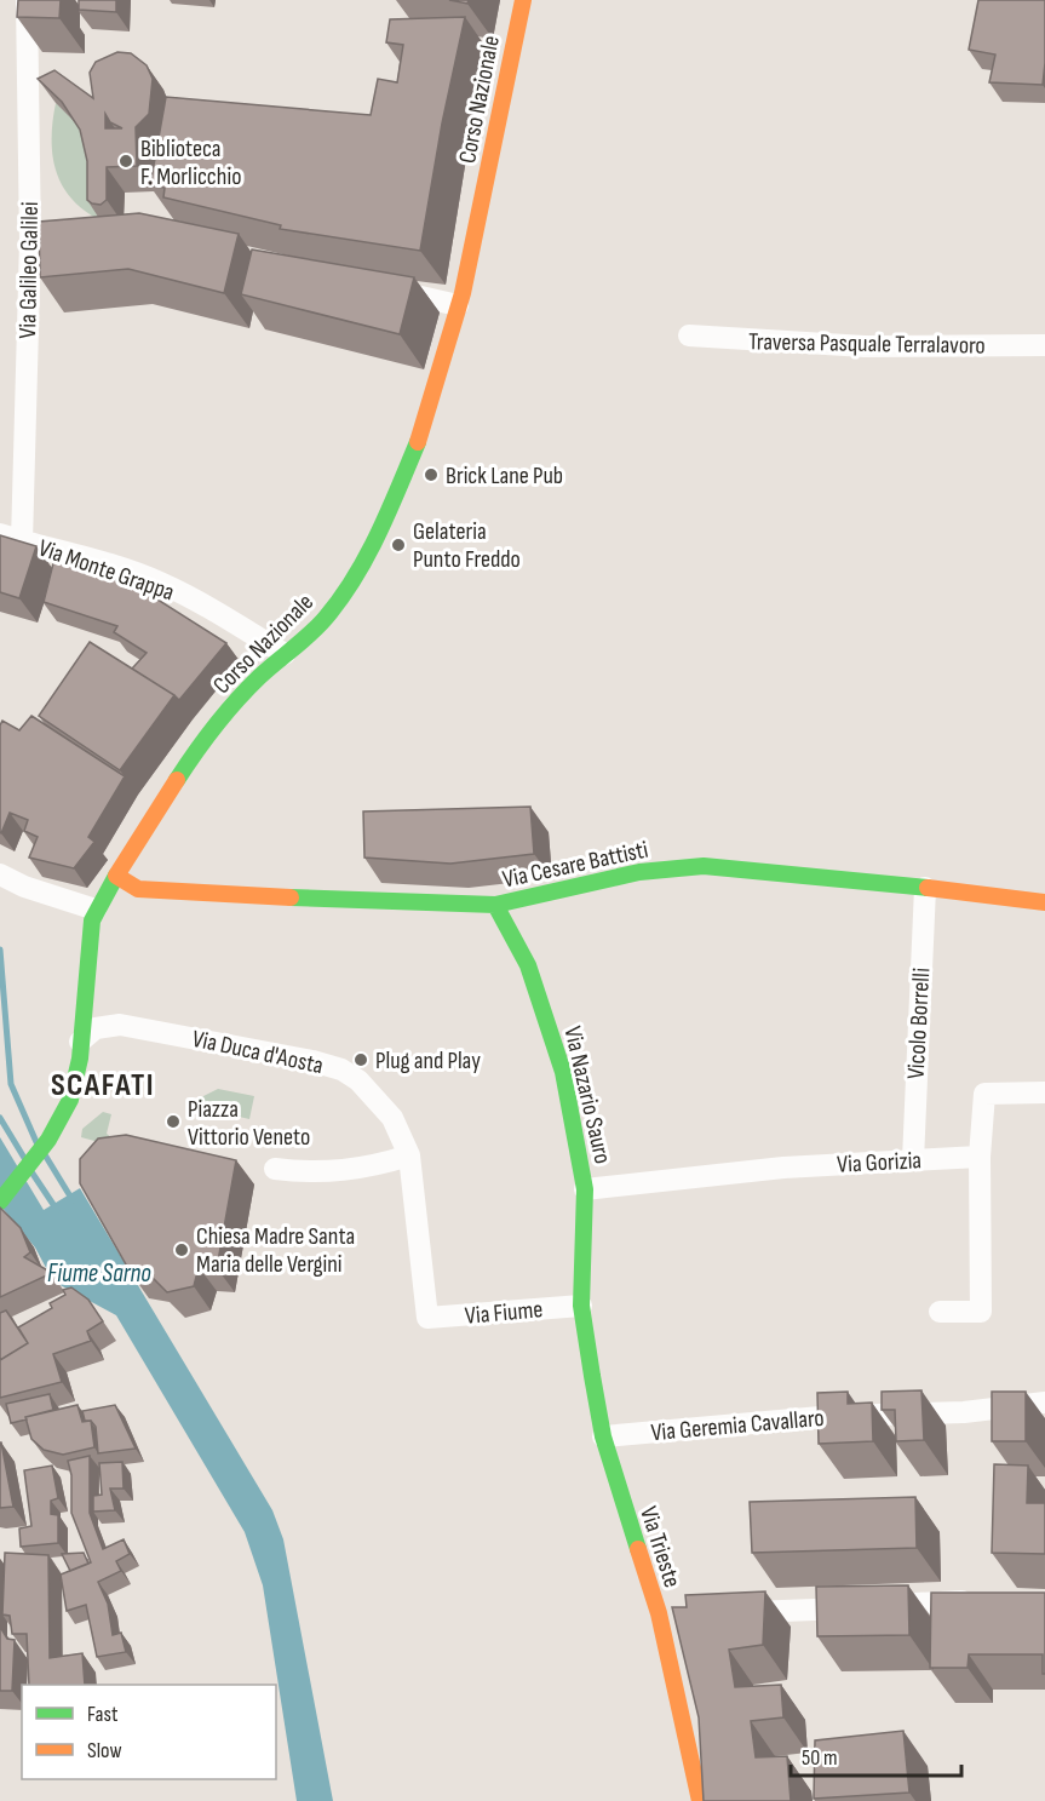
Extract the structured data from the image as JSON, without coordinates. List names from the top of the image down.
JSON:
{
  "streets": {
    "main road": [
      "Corso Nazionale",
      "Via Cesare Battisti",
      "Via Nazario Sauro",
      "Via Trieste"
    ],
    "street": [
      "Via Galileo Galilei",
      "Traversa Pasquale Terralavoro",
      "Via Monte Grappa",
      "Vicolo Borrelli",
      "Via Duca d'Aosta",
      "Via Gorizia",
      "Via Fiume",
      "Via Geremia Cavallaro"
    ]
  },
  "crossings": [
    ["Corso Nazionale", "Via Monte Grappa"],
    ["Corso Nazionale", "Via Cesare Battisti"],
    ["Corso Nazionale", "Via Duca d'Aosta"],
    ["Via Galileo Galilei", "Via Monte Grappa"],
    ["Via Cesare Battisti", "Vicolo Borrelli"],
    ["Via Cesare Battisti", "Via Nazario Sauro"],
    ["Vicolo Borrelli", "Via Gorizia"],
    ["Via Duca d'Aosta", "Via Fiume"],
    ["Via Nazario Sauro", "Via Gorizia"],
    ["Via Nazario Sauro", "Via Fiume"],
    ["Via Nazario Sauro", "Via Trieste"],
    ["Via Fiume", "Via Trieste"],
    ["Via Geremia Cavallaro", "Via Trieste"]
  ],
  "districts": ["SCAFATI"],
  "water": ["Fiume Sarno"],
  "places": [
    "Biblioteca F. Morlicchio",
    "Brick Lane Pub",
    "Gelateria Punto Freddo",
    "Plug and Play",
    "Piazza Vittorio Veneto",
    "Chiesa Madre Santa Maria delle Vergini"
  ],
  "legend": ["Fast", "Slow"],
  "scale_bar": "50 m"
}
